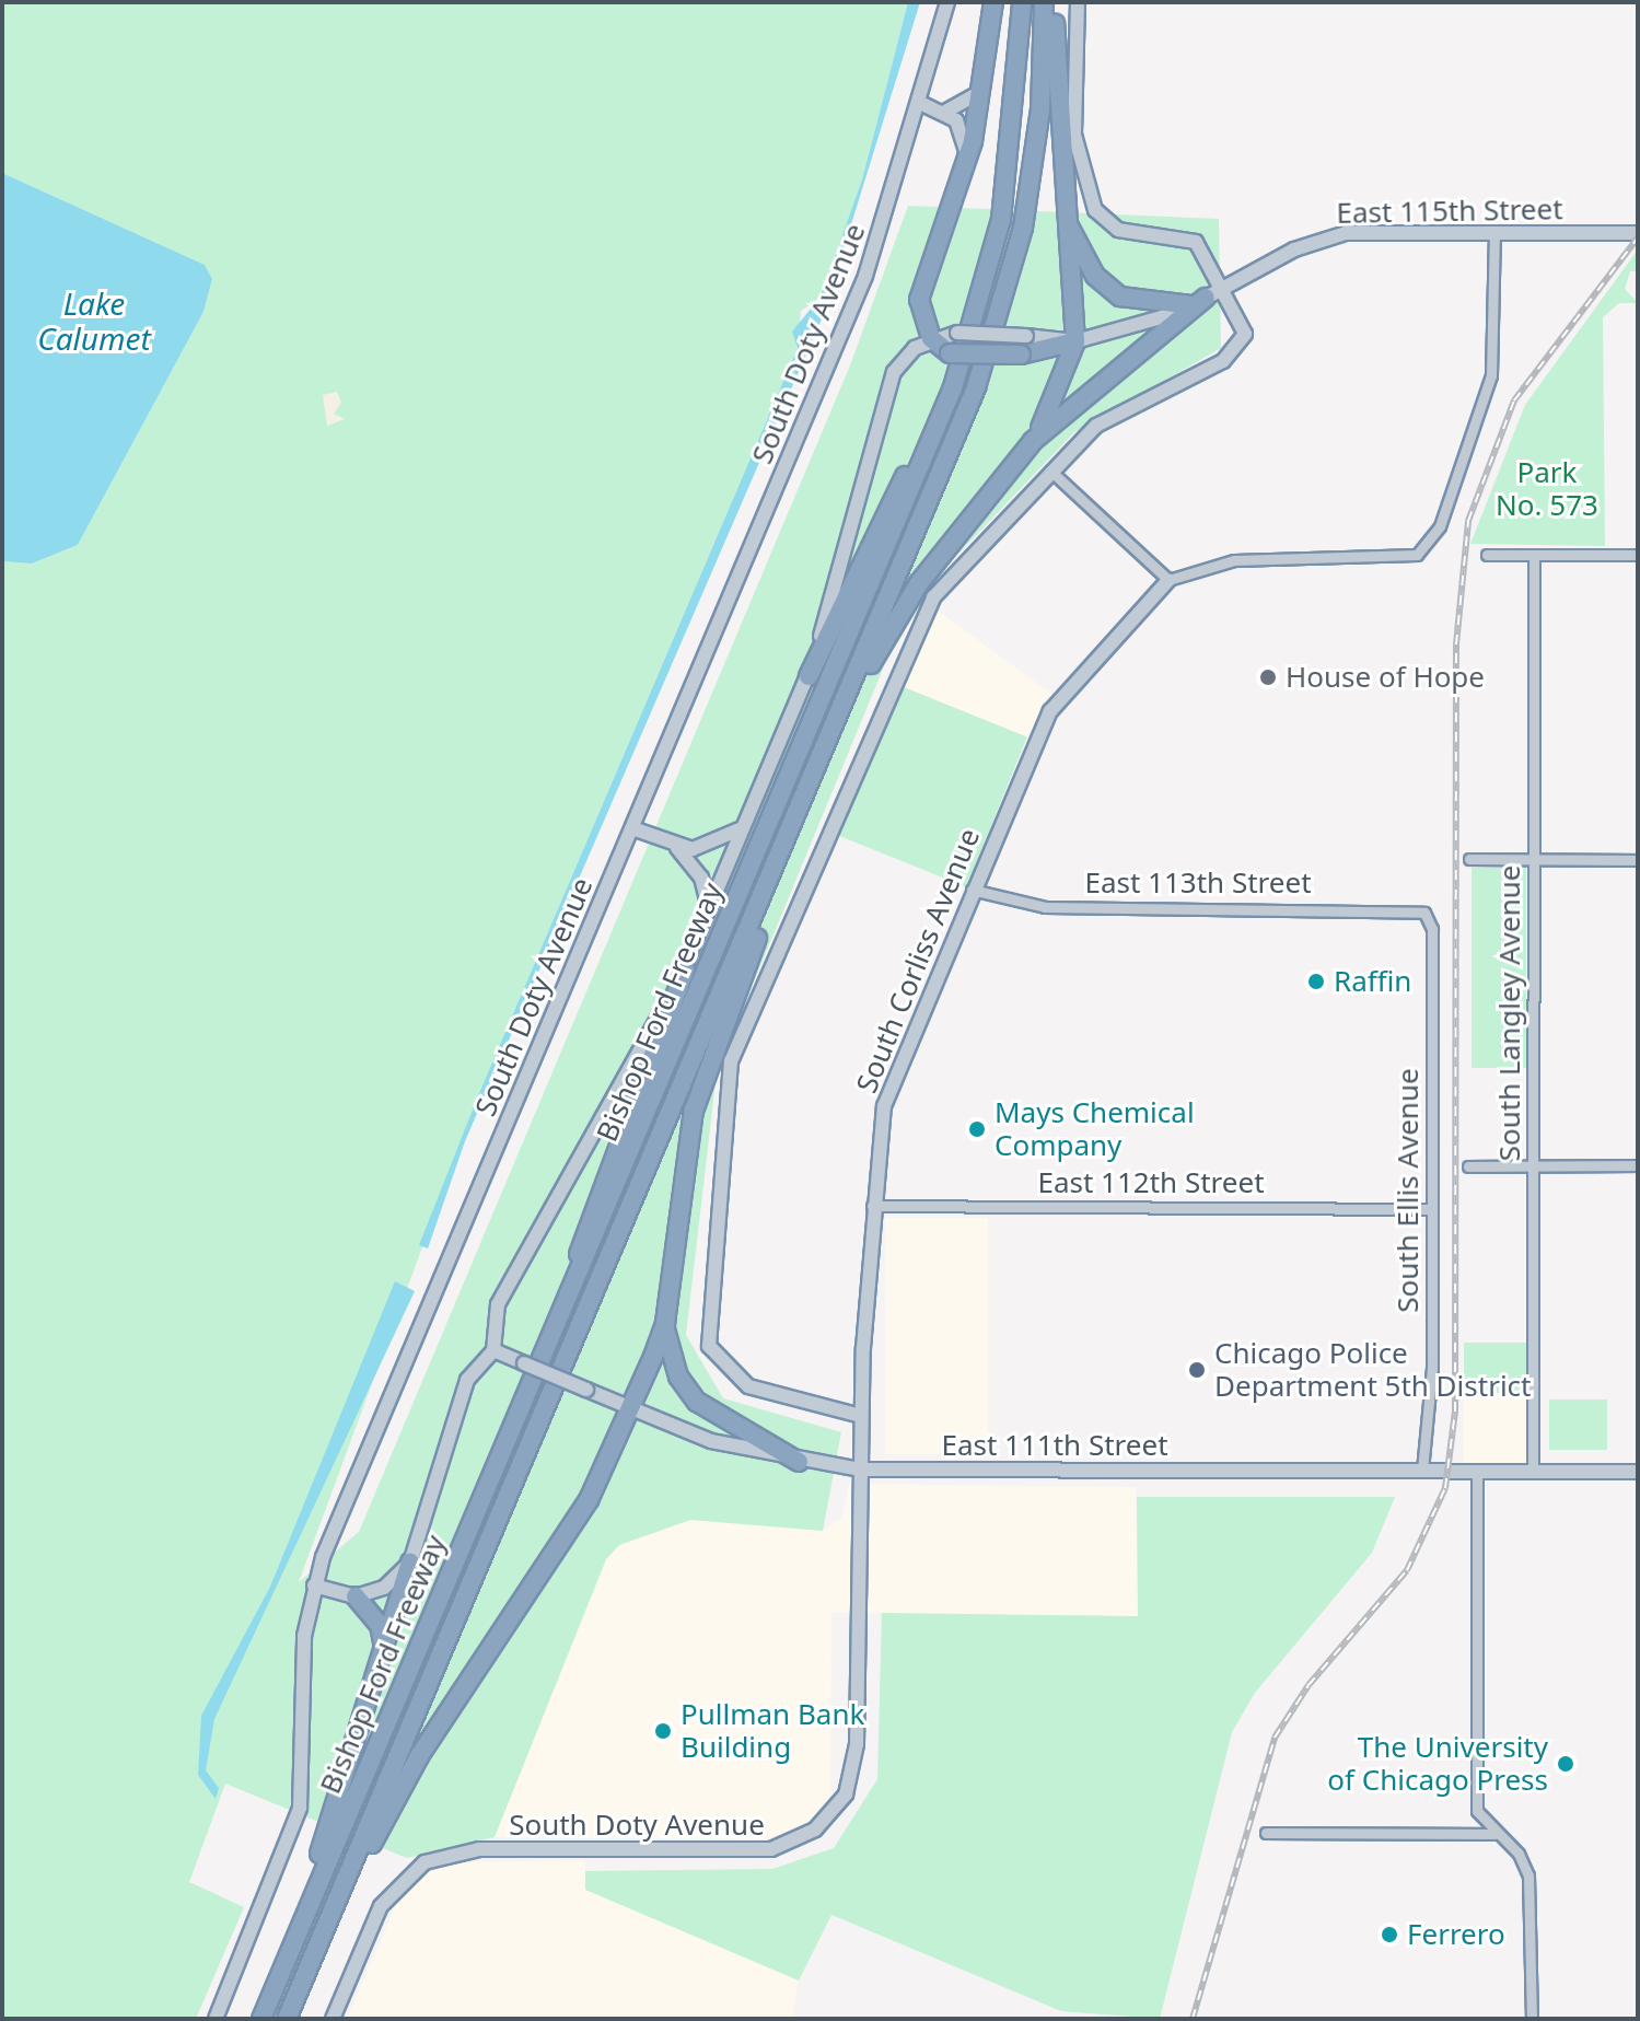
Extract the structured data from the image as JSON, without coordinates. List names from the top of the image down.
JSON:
{
  "streets": {
    "highway": ["Bishop Ford Freeway"],
    "street": [
      "East 115th Street",
      "South Doty Avenue",
      "East 113th Street",
      "South Corliss Avenue",
      "South Langley Avenue",
      "East 112th Street",
      "South Ellis Avenue",
      "East 111th Street"
    ]
  },
  "crossings": [
    ["South Doty Avenue", "South Corliss Avenue"],
    ["South Doty Avenue", "East 111th Street"],
    ["East 113th Street", "South Corliss Avenue"],
    ["East 113th Street", "South Ellis Avenue"],
    ["South Corliss Avenue", "East 112th Street"],
    ["South Corliss Avenue", "East 111th Street"],
    ["South Langley Avenue", "East 111th Street"],
    ["East 112th Street", "South Ellis Avenue"],
    ["South Ellis Avenue", "East 111th Street"]
  ],
  "water": ["Lake Calumet"],
  "parks": ["Park No. 573"],
  "places": [
    "House of Hope",
    "Raffin",
    "Mays Chemical Company",
    "Chicago Police Department 5th District",
    "Pullman Bank Building",
    "The University of Chicago Press",
    "Ferrero"
  ]
}
